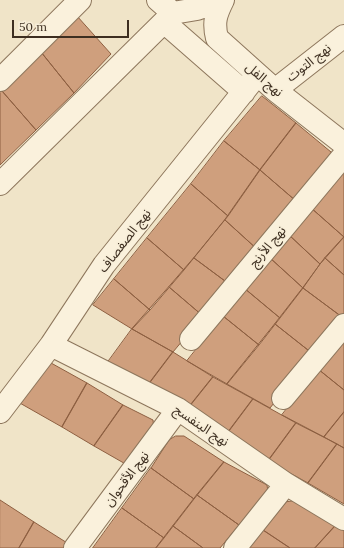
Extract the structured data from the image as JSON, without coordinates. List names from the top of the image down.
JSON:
{
  "streets": {
    "street": [
      "نهج التوت",
      "نهج الفل",
      "نهج الصفصاف",
      "نهج الأرنج",
      "نهج البنفسج",
      "نهج الأقحوان"
    ]
  },
  "crossings": [
    ["نهج التوت", "نهج الفل"],
    ["نهج الفل", "نهج الصفصاف"],
    ["نهج الصفصاف", "نهج البنفسج"],
    ["نهج البنفسج", "نهج الأقحوان"]
  ],
  "scale_bar": "50 m"
}
